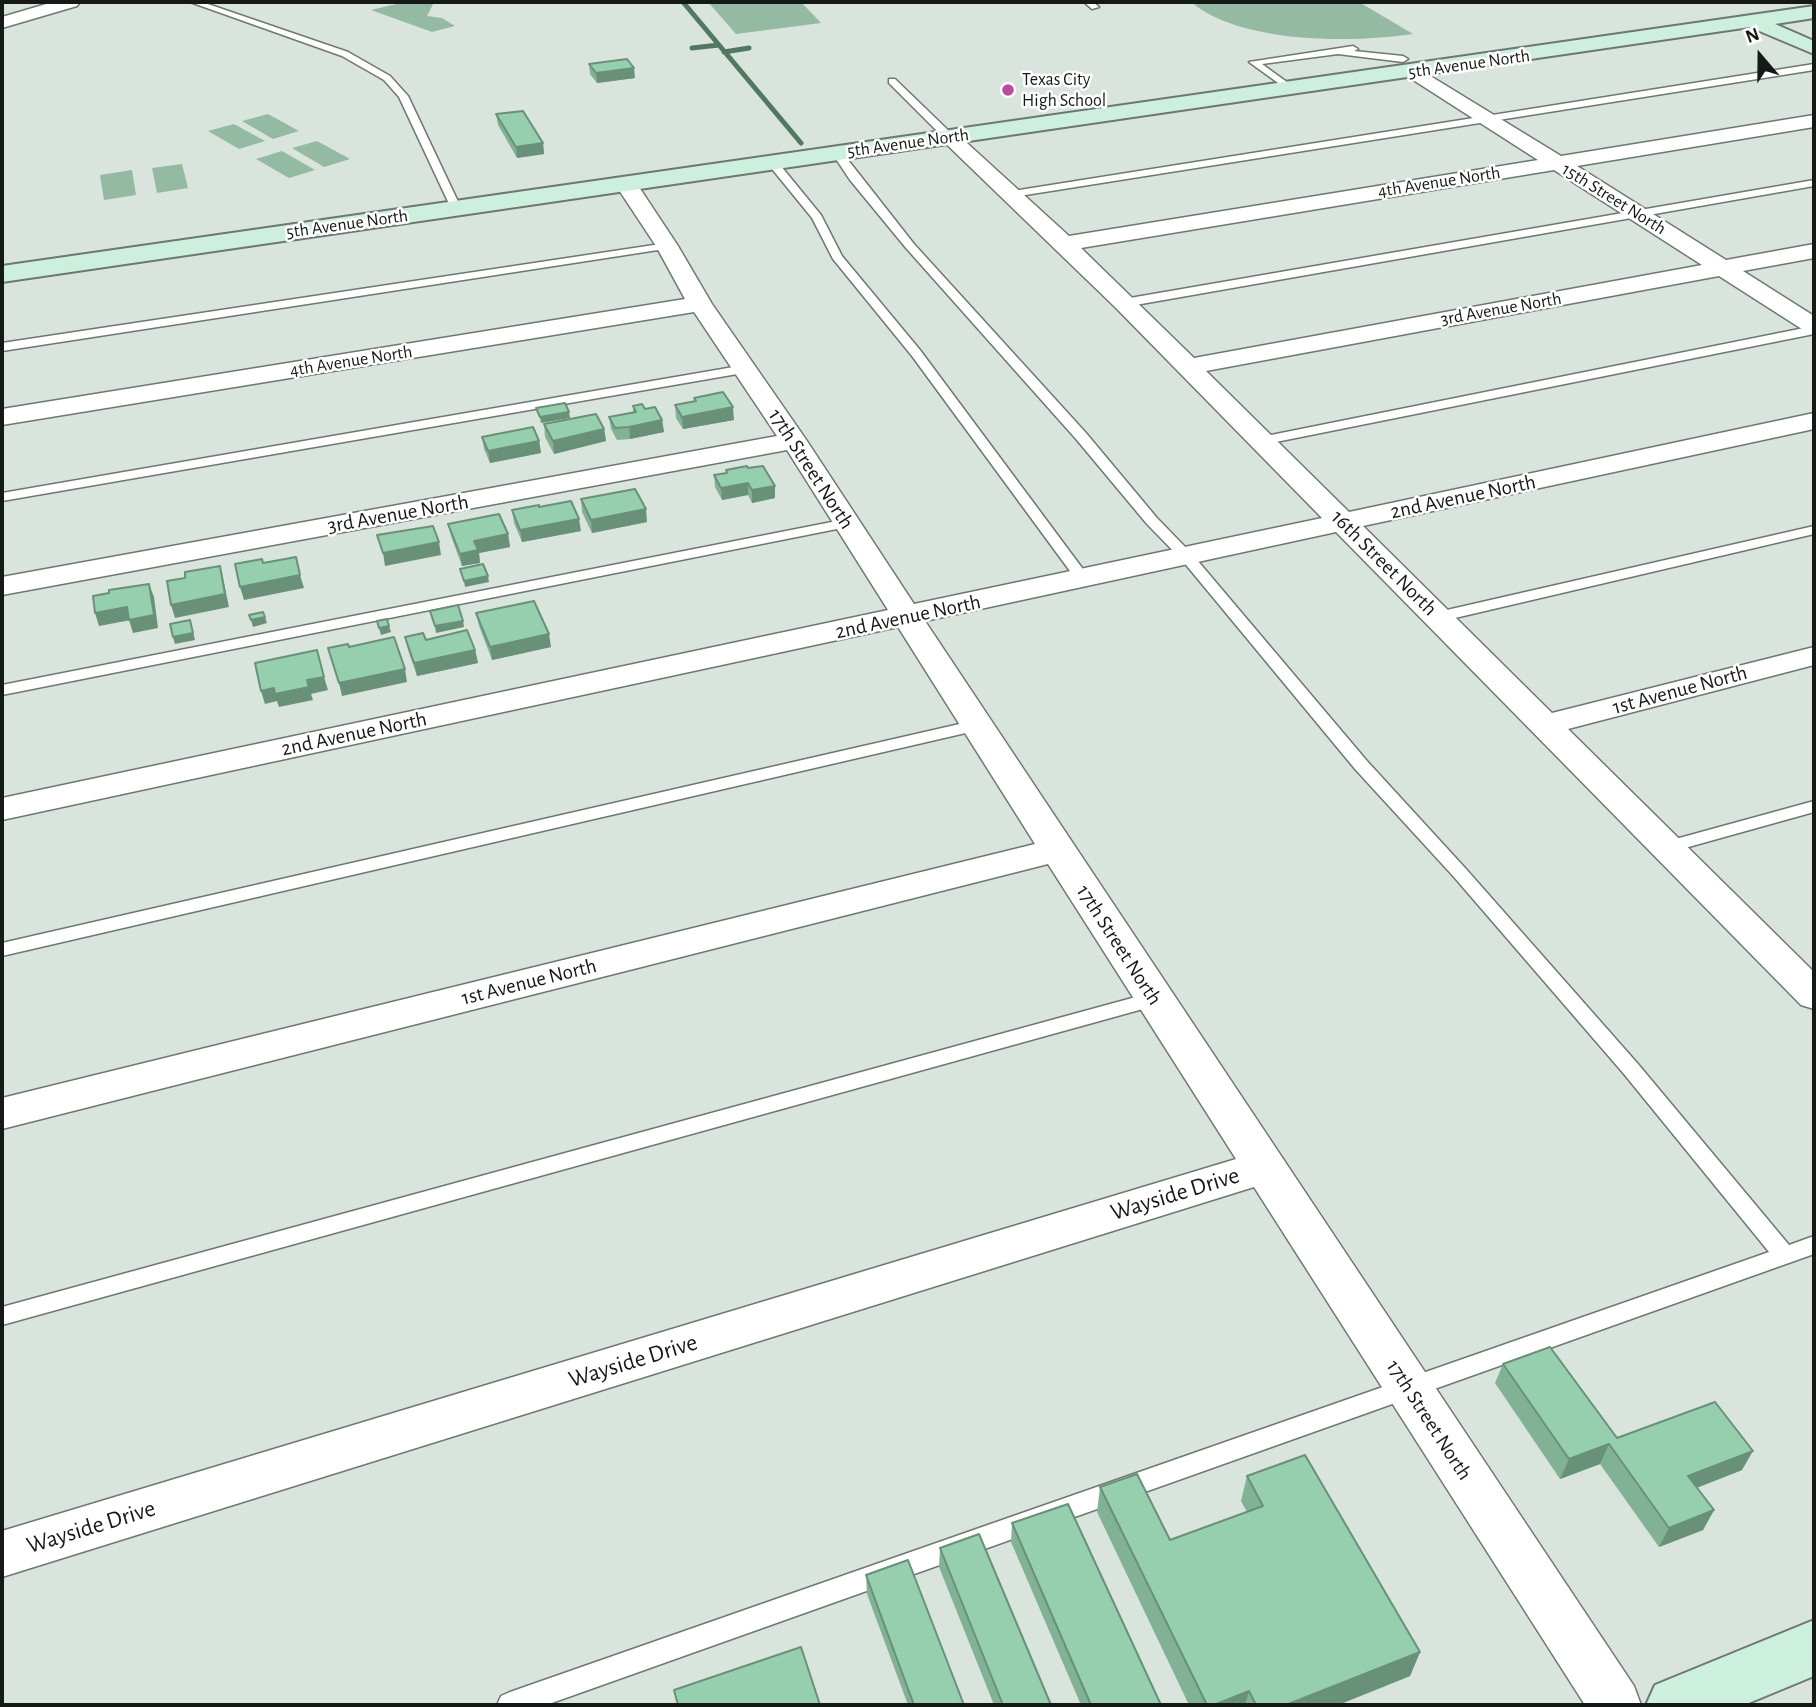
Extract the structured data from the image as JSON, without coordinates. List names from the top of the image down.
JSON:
{
  "streets": {
    "street": [
      "5th Avenue North",
      "4th Avenue North",
      "15th Street North",
      "3rd Avenue North",
      "17th Street North",
      "2nd Avenue North",
      "16th Street North",
      "1st Avenue North",
      "Wayside Drive"
    ]
  },
  "crossings": [
    ["5th Avenue North", "15th Street North"],
    ["5th Avenue North", "17th Street North"],
    ["5th Avenue North", "16th Street North"],
    ["4th Avenue North", "15th Street North"],
    ["4th Avenue North", "17th Street North"],
    ["4th Avenue North", "16th Street North"],
    ["15th Street North", "3rd Avenue North"],
    ["3rd Avenue North", "17th Street North"],
    ["3rd Avenue North", "16th Street North"],
    ["17th Street North", "2nd Avenue North"],
    ["17th Street North", "1st Avenue North"],
    ["17th Street North", "Wayside Drive"],
    ["2nd Avenue North", "16th Street North"],
    ["16th Street North", "1st Avenue North"]
  ],
  "places": ["Texas City High School"],
  "north": "top"
}
